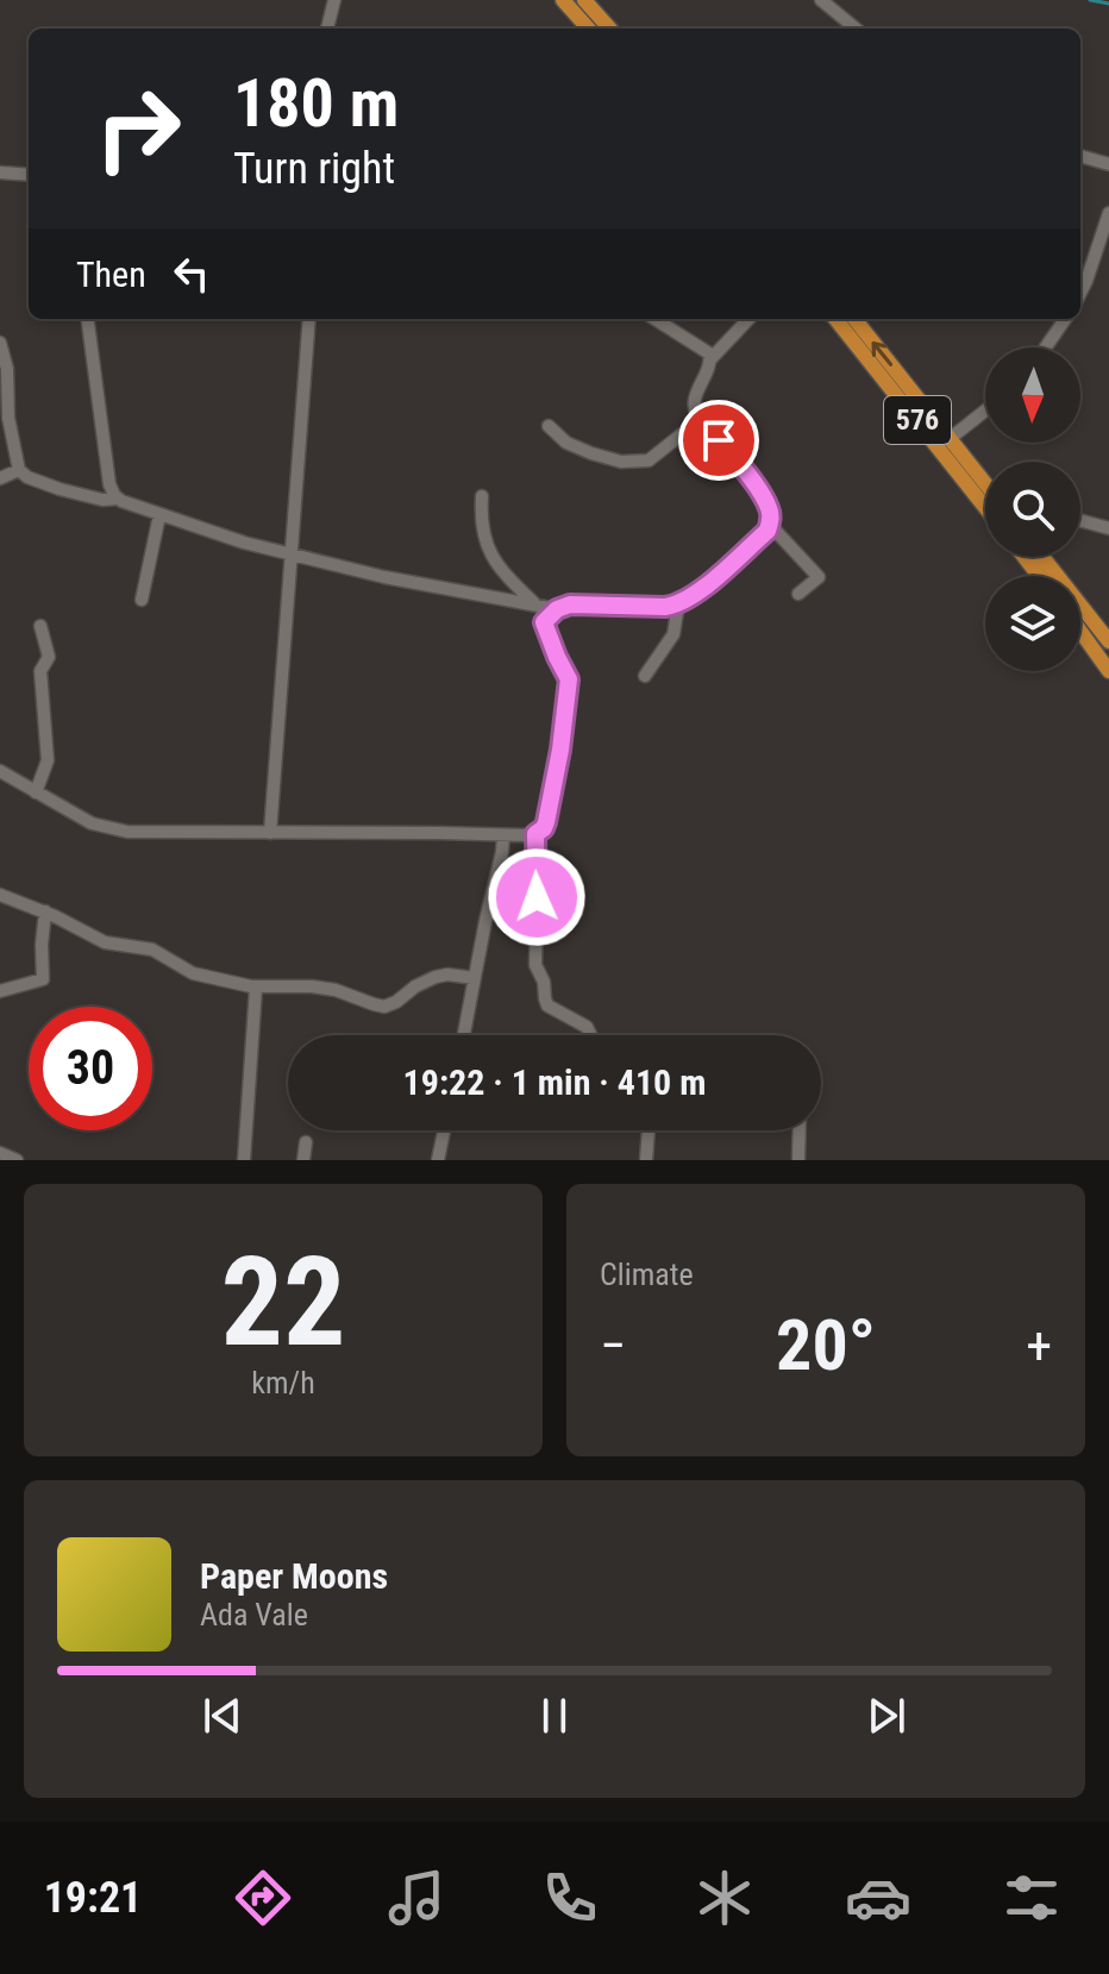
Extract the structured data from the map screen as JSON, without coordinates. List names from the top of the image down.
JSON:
{
  "streets": {
    "main road": ["576"]
  },
  "north": "bottom",
  "page": {
    "turn": ["180 m", "Turn right"],
    "then": "Then",
    "limit": "30",
    "trip": "19:22 · 1 min · 410 m",
    "tile": [
      ["22", "km/h"],
      "Climate"
    ],
    "heat": ["−", "20°", "+"],
    "song": ["Paper Moons", "Ada Vale"],
    "tabs": "19:21"
  }
}
